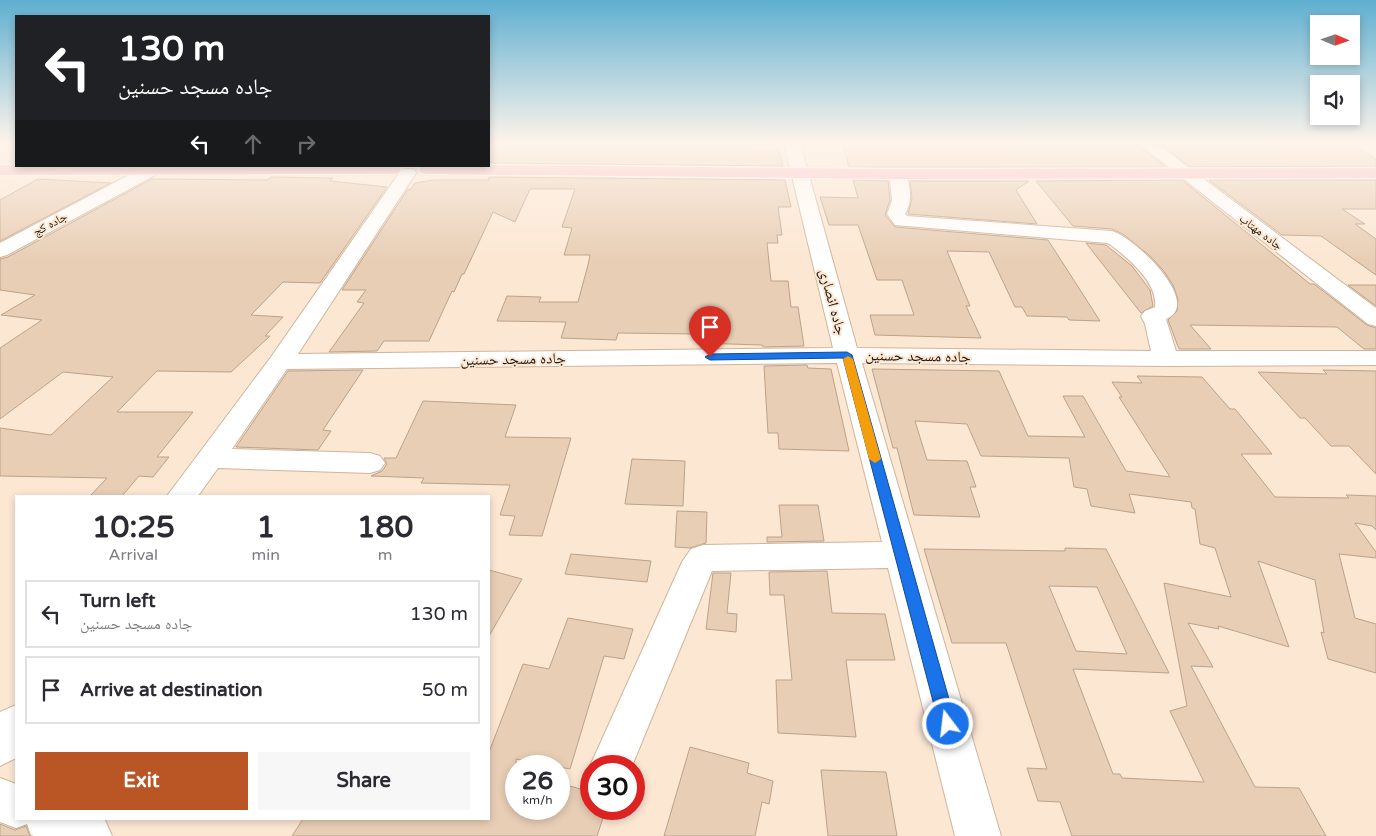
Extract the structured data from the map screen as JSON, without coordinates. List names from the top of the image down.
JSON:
{
  "streets": {
    "street": [
      "جاده کج",
      "جاده مهتاب",
      "جاده انصاری",
      "جاده مسجد حسنین"
    ]
  },
  "crossings": [
    ["جاده انصاری", "جاده مسجد حسنین"]
  ],
  "north": "right",
  "page": {
    "turn": ["130 m", "جاده مسجد حسنین"],
    "eta": [
      "10:25",
      "Arrival",
      "1",
      "min",
      "180",
      "m"
    ],
    "list": [
      {
        "name": "Turn left",
        "note": "جاده مسجد حسنین",
        "value": "130 m"
      },
      {
        "name": "Arrive at destination",
        "value": "50 m"
      }
    ],
    "buttons": ["Exit", "Share"],
    "speed": "26 km/h",
    "limit": "30"
  }
}
